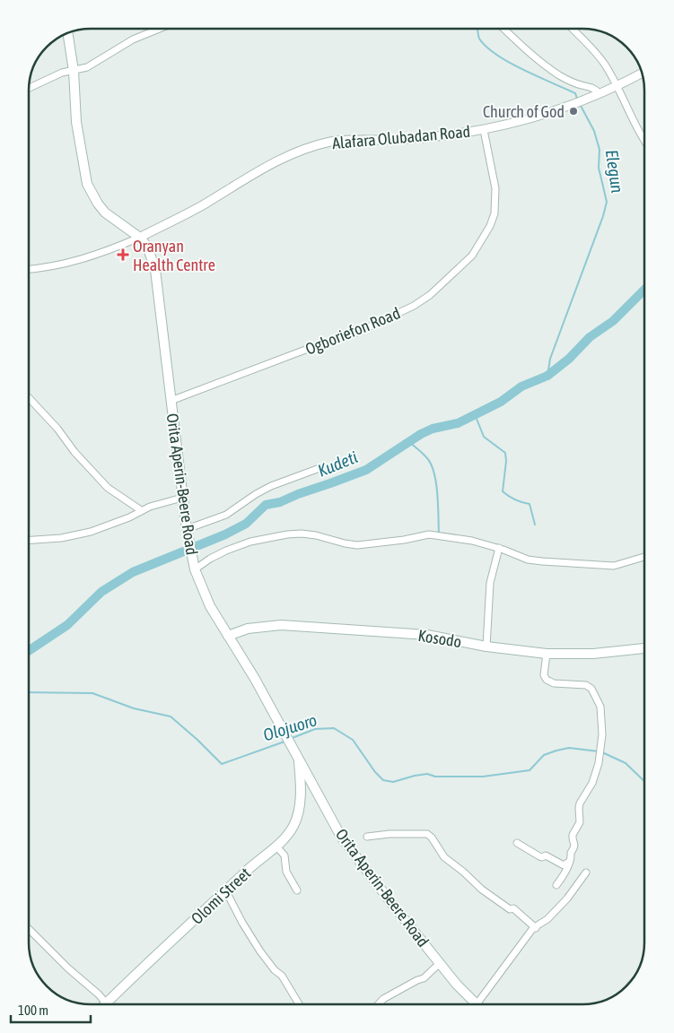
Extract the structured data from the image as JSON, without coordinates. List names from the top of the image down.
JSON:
{
  "streets": {
    "main road": ["Orita Aperin-Beere Road", "Kosodo", "Olomi Street"],
    "street": ["Alafara Olubadan Road", "Ogboriefon Road"]
  },
  "crossings": [
    ["Alafara Olubadan Road", "Ogboriefon Road"],
    ["Alafara Olubadan Road", "Orita Aperin-Beere Road"],
    ["Ogboriefon Road", "Orita Aperin-Beere Road"],
    ["Orita Aperin-Beere Road", "Kosodo"],
    ["Orita Aperin-Beere Road", "Olomi Street"]
  ],
  "water": ["Elegun", "Kudeti", "Olojuoro"],
  "places": {
    "other": ["Church of God"],
    "health": ["Oranyan Health Centre"]
  },
  "scale_bar": "100 m"
}
